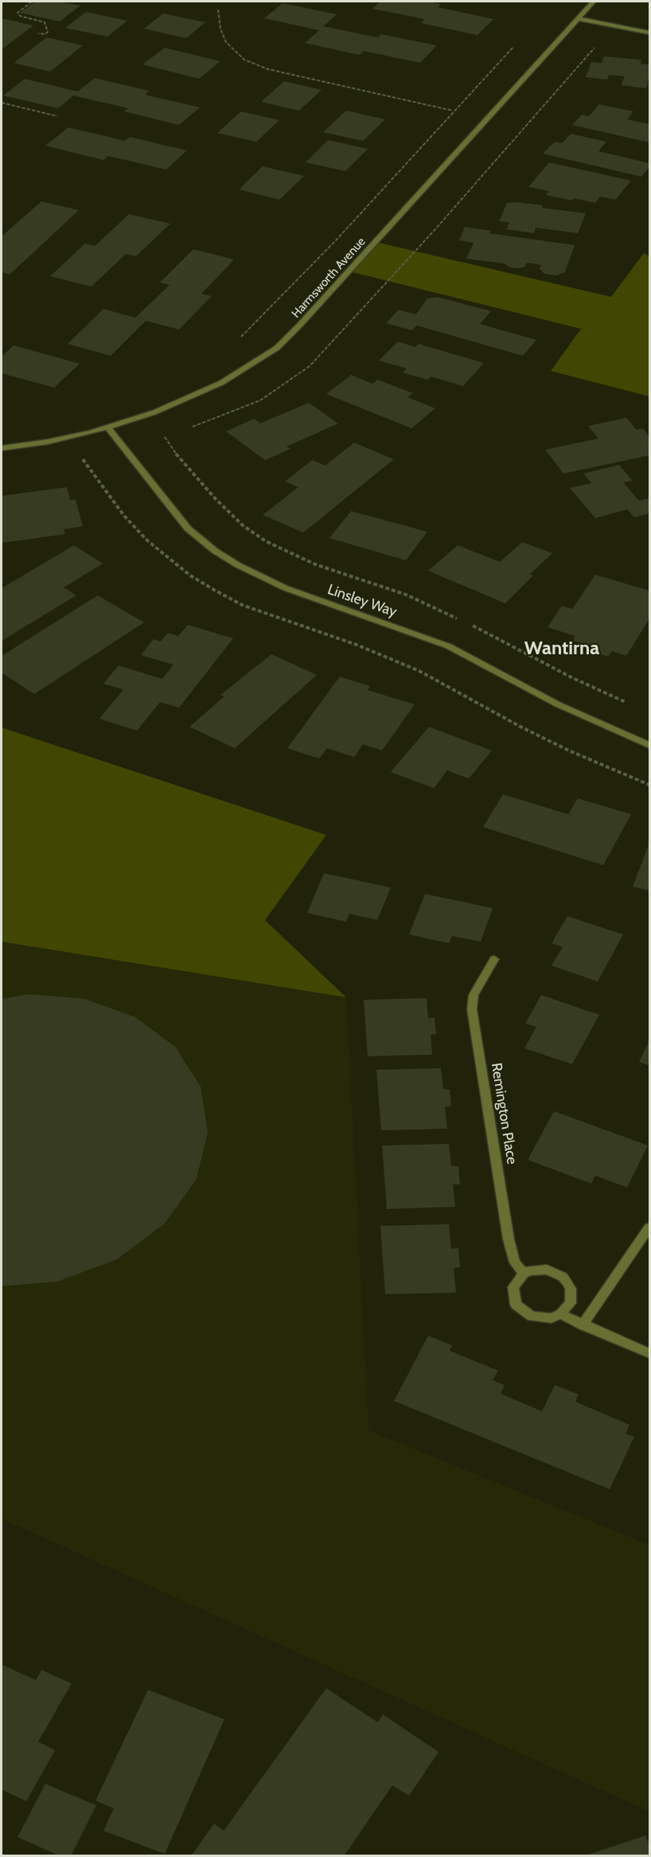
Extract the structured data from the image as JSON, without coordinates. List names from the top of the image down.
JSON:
{
  "streets": {
    "street": ["Harmsworth Avenue", "Linsley Way", "Remington Place"]
  },
  "crossings": [
    ["Harmsworth Avenue", "Linsley Way"]
  ],
  "districts": ["Wantirna"]
}
